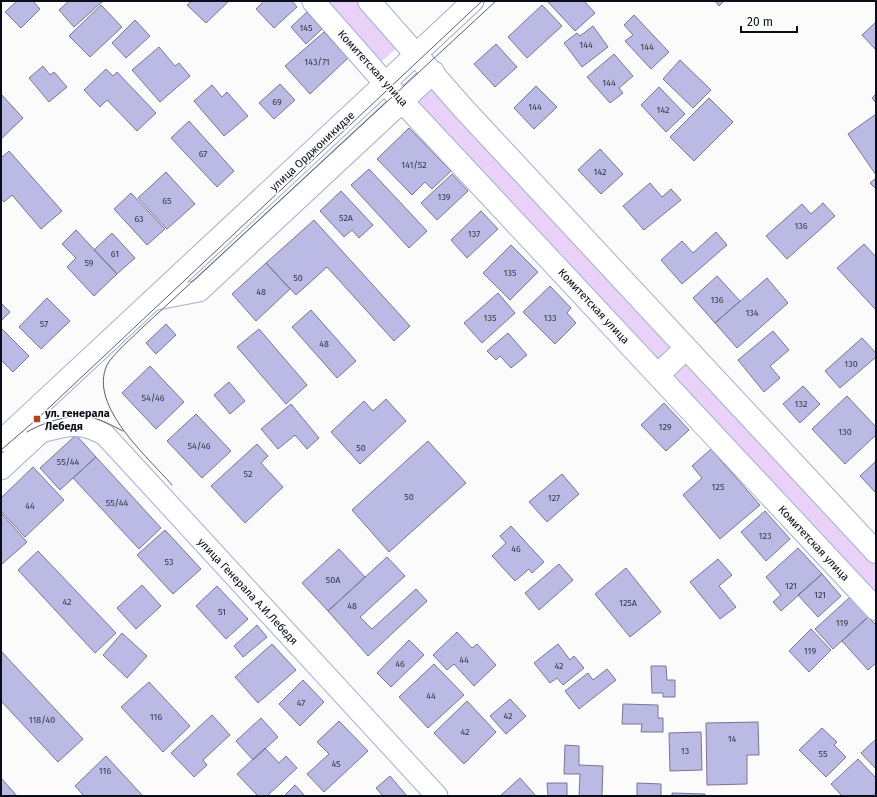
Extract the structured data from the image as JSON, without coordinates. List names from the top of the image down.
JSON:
{
  "streets": {
    "street": ["Комитетская улица", "улица Орджоникидзе", "улица Генерала А.И.Лебедя"]
  },
  "crossings": [
    ["Комитетская улица", "улица Орджоникидзе"],
    ["улица Орджоникидзе", "улица Генерала А.И.Лебедя"]
  ],
  "places": {
    "transit": ["ул. генерала Лебедя"]
  },
  "house_numbers": [
    "145",
    "144",
    "144",
    "143/71",
    "144",
    "69",
    "144",
    "142",
    "67",
    "141/52",
    "142",
    "139",
    "65",
    "52А",
    "63",
    "136",
    "137",
    "61",
    "59",
    "135",
    "50",
    "48",
    "136",
    "134",
    "135",
    "133",
    "57",
    "48",
    "130",
    "54/46",
    "132",
    "129",
    "130",
    "54/46",
    "50",
    "55/44",
    "52",
    "125",
    "50",
    "127",
    "55/44",
    "44",
    "123",
    "46",
    "53",
    "50А",
    "121",
    "121",
    "42",
    "125А",
    "48",
    "51",
    "119",
    "119",
    "44",
    "46",
    "42",
    "44",
    "47",
    "42",
    "116",
    "118/40",
    "42",
    "14",
    "13",
    "55",
    "45",
    "116"
  ],
  "scale_bar": "20 m"
}
